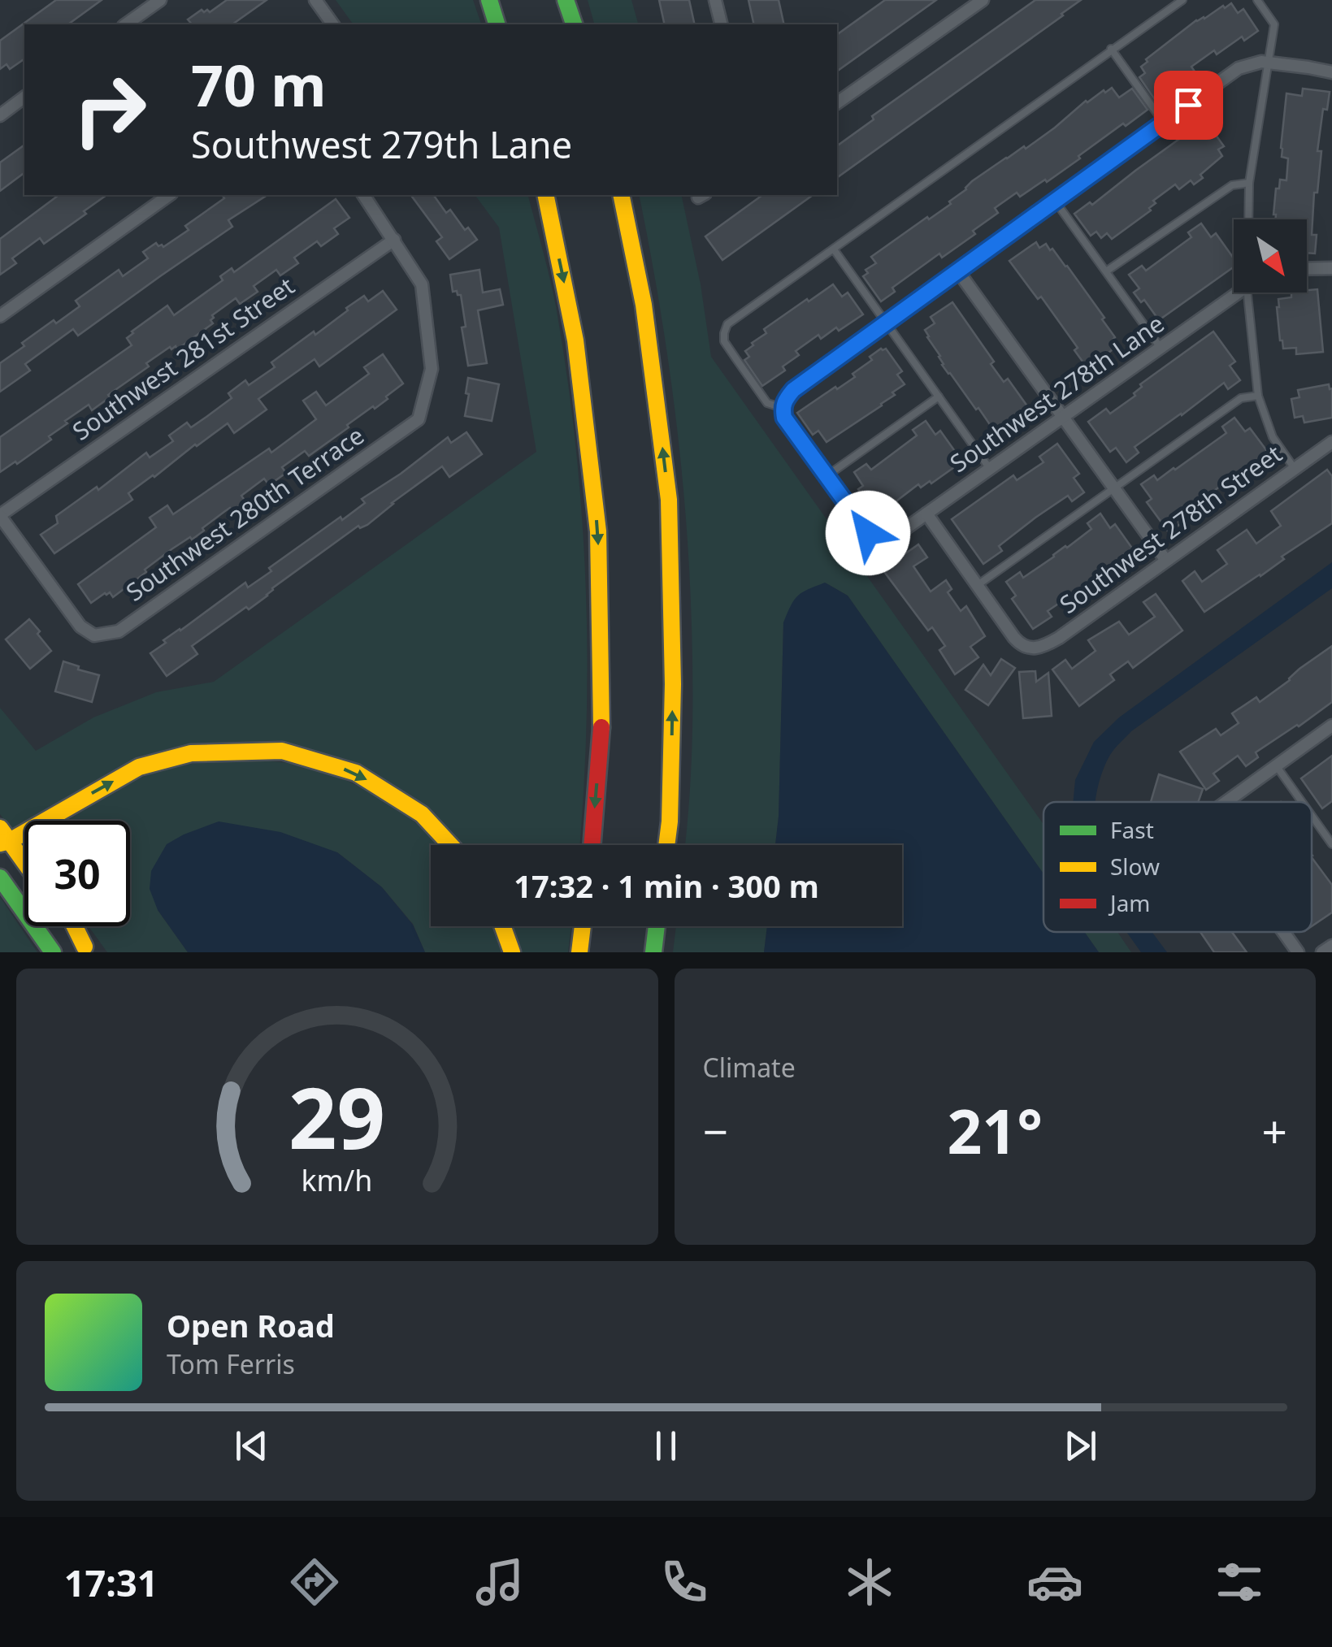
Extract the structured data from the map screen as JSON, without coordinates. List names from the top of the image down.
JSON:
{
  "streets": {
    "street": [
      "Southwest 281st Street",
      "Southwest 278th Lane",
      "Southwest 280th Terrace",
      "Southwest 278th Street"
    ]
  },
  "crossings": [
    ["Southwest 281st Street", "Southwest 280th Terrace"]
  ],
  "legend": ["Fast", "Slow", "Jam"],
  "north": "bottom right",
  "page": {
    "turn": ["70 m", "Southwest 279th Lane"],
    "limit": "30",
    "trip": "17:32 · 1 min · 300 m",
    "tile": "Climate",
    "heat": ["−", "21°", "+"],
    "song": ["Open Road", "Tom Ferris"],
    "tabs": "17:31",
    "gauge": ["29", "km/h"]
  }
}
